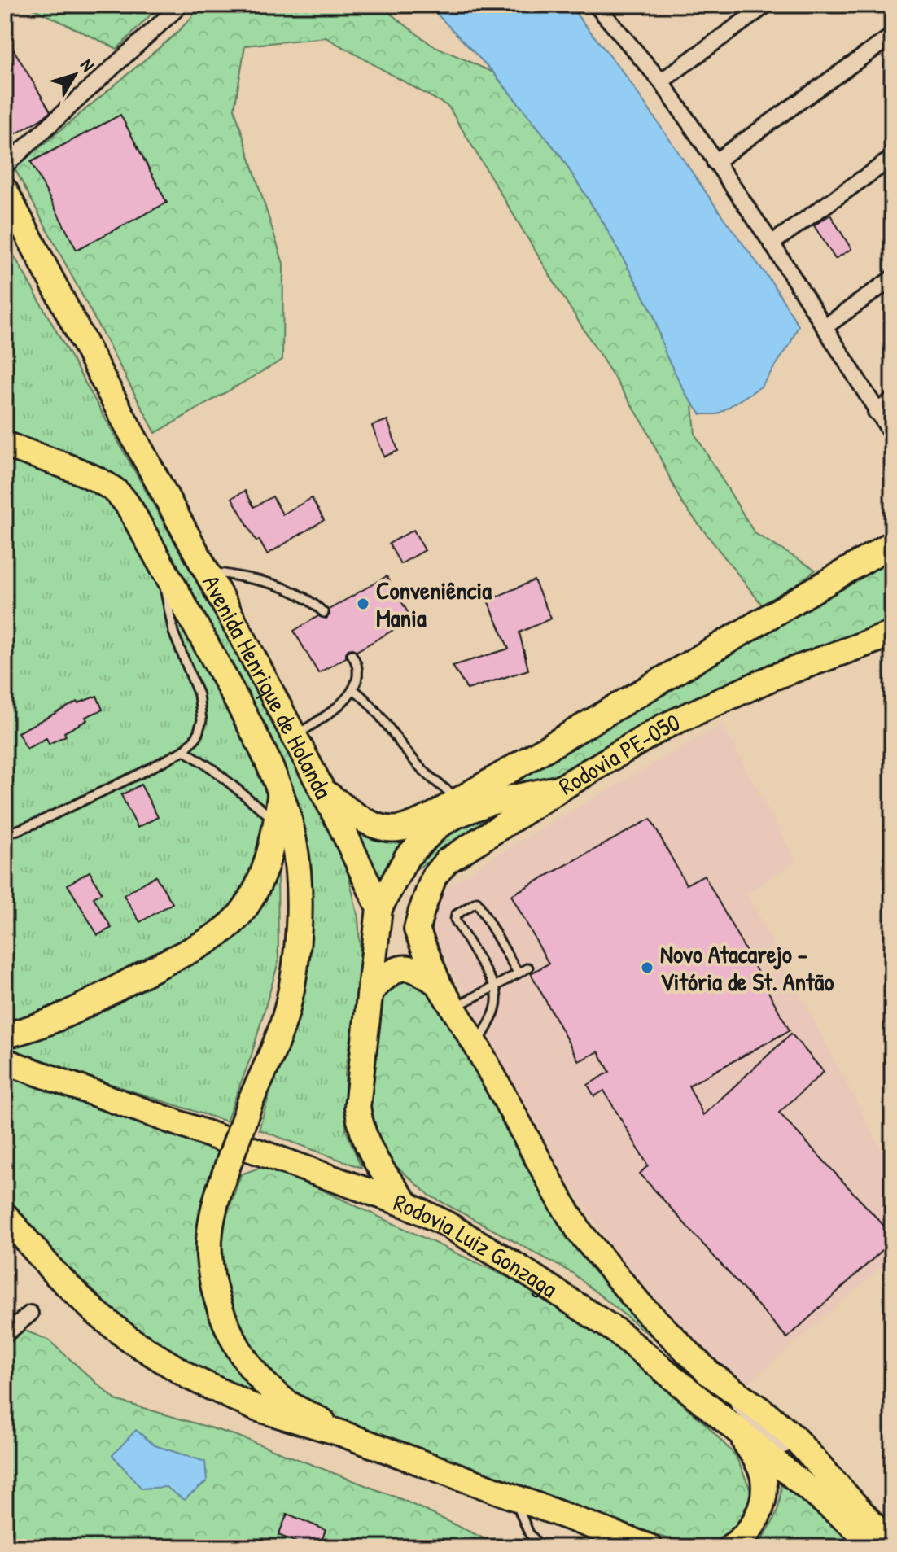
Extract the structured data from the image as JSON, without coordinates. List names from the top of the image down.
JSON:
{
  "streets": {
    "main road": ["Avenida Henrique de Holanda", "Rodovia PE-050", "Rodovia Luiz Gonzaga"]
  },
  "crossings": [
    ["Avenida Henrique de Holanda", "Rodovia PE-050"]
  ],
  "places": ["Conveniência Mania", "Novo Atacarejo - Vitória de St. Antão"],
  "north": "top right"
}
